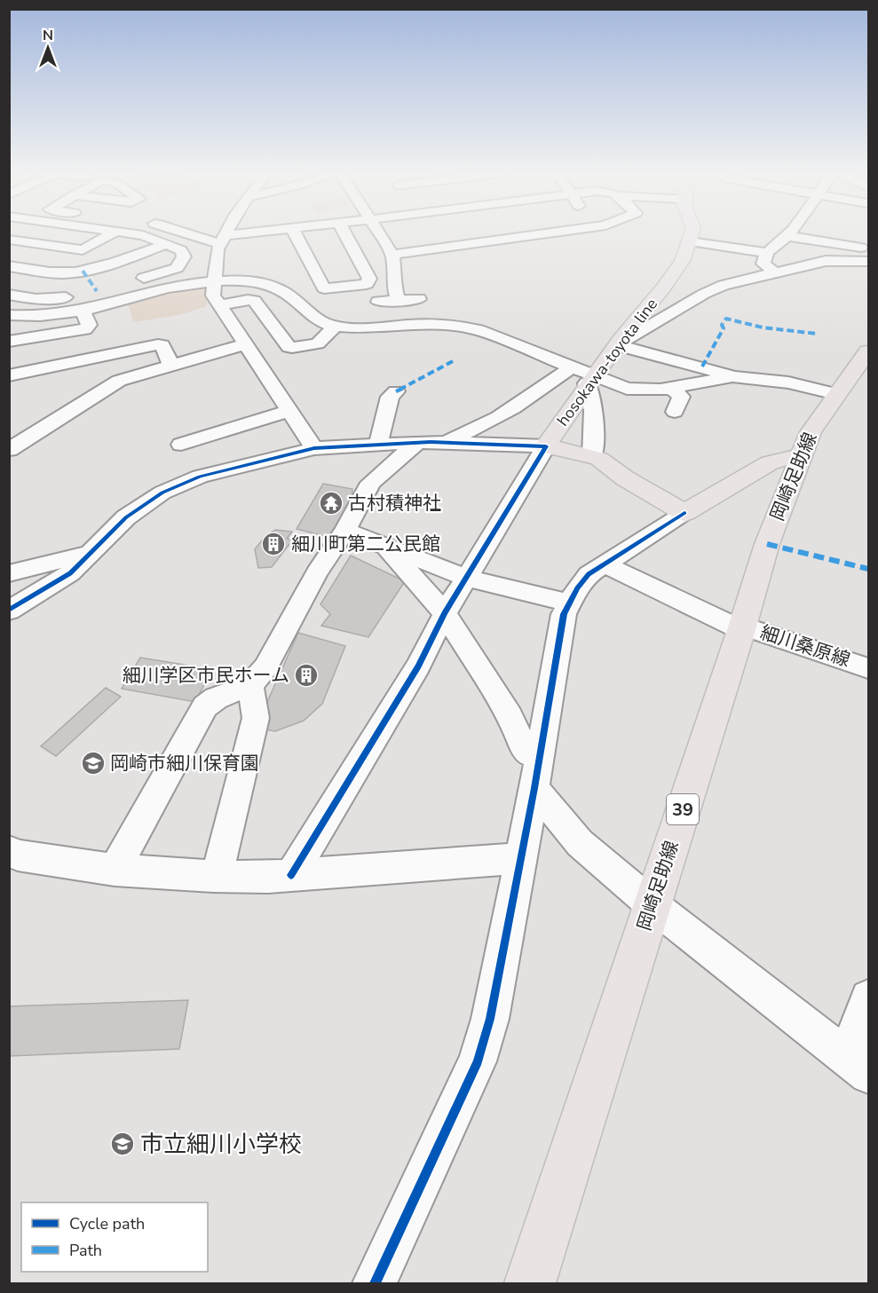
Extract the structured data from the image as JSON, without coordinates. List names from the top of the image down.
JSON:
{
  "streets": {
    "main road": ["hosokawa-toyota line", "岡崎足助線", "39"],
    "street": ["細川桑原線"]
  },
  "crossings": [
    ["岡崎足助線", "細川桑原線"]
  ],
  "places": {
    "temple": ["古村積神社"],
    "building": ["細川町第二公民館", "細川学区市民ホーム"],
    "school or university": ["岡崎市細川保育園", "市立細川小学校"]
  },
  "legend": ["Cycle path", "Path"],
  "north": "top"
}
